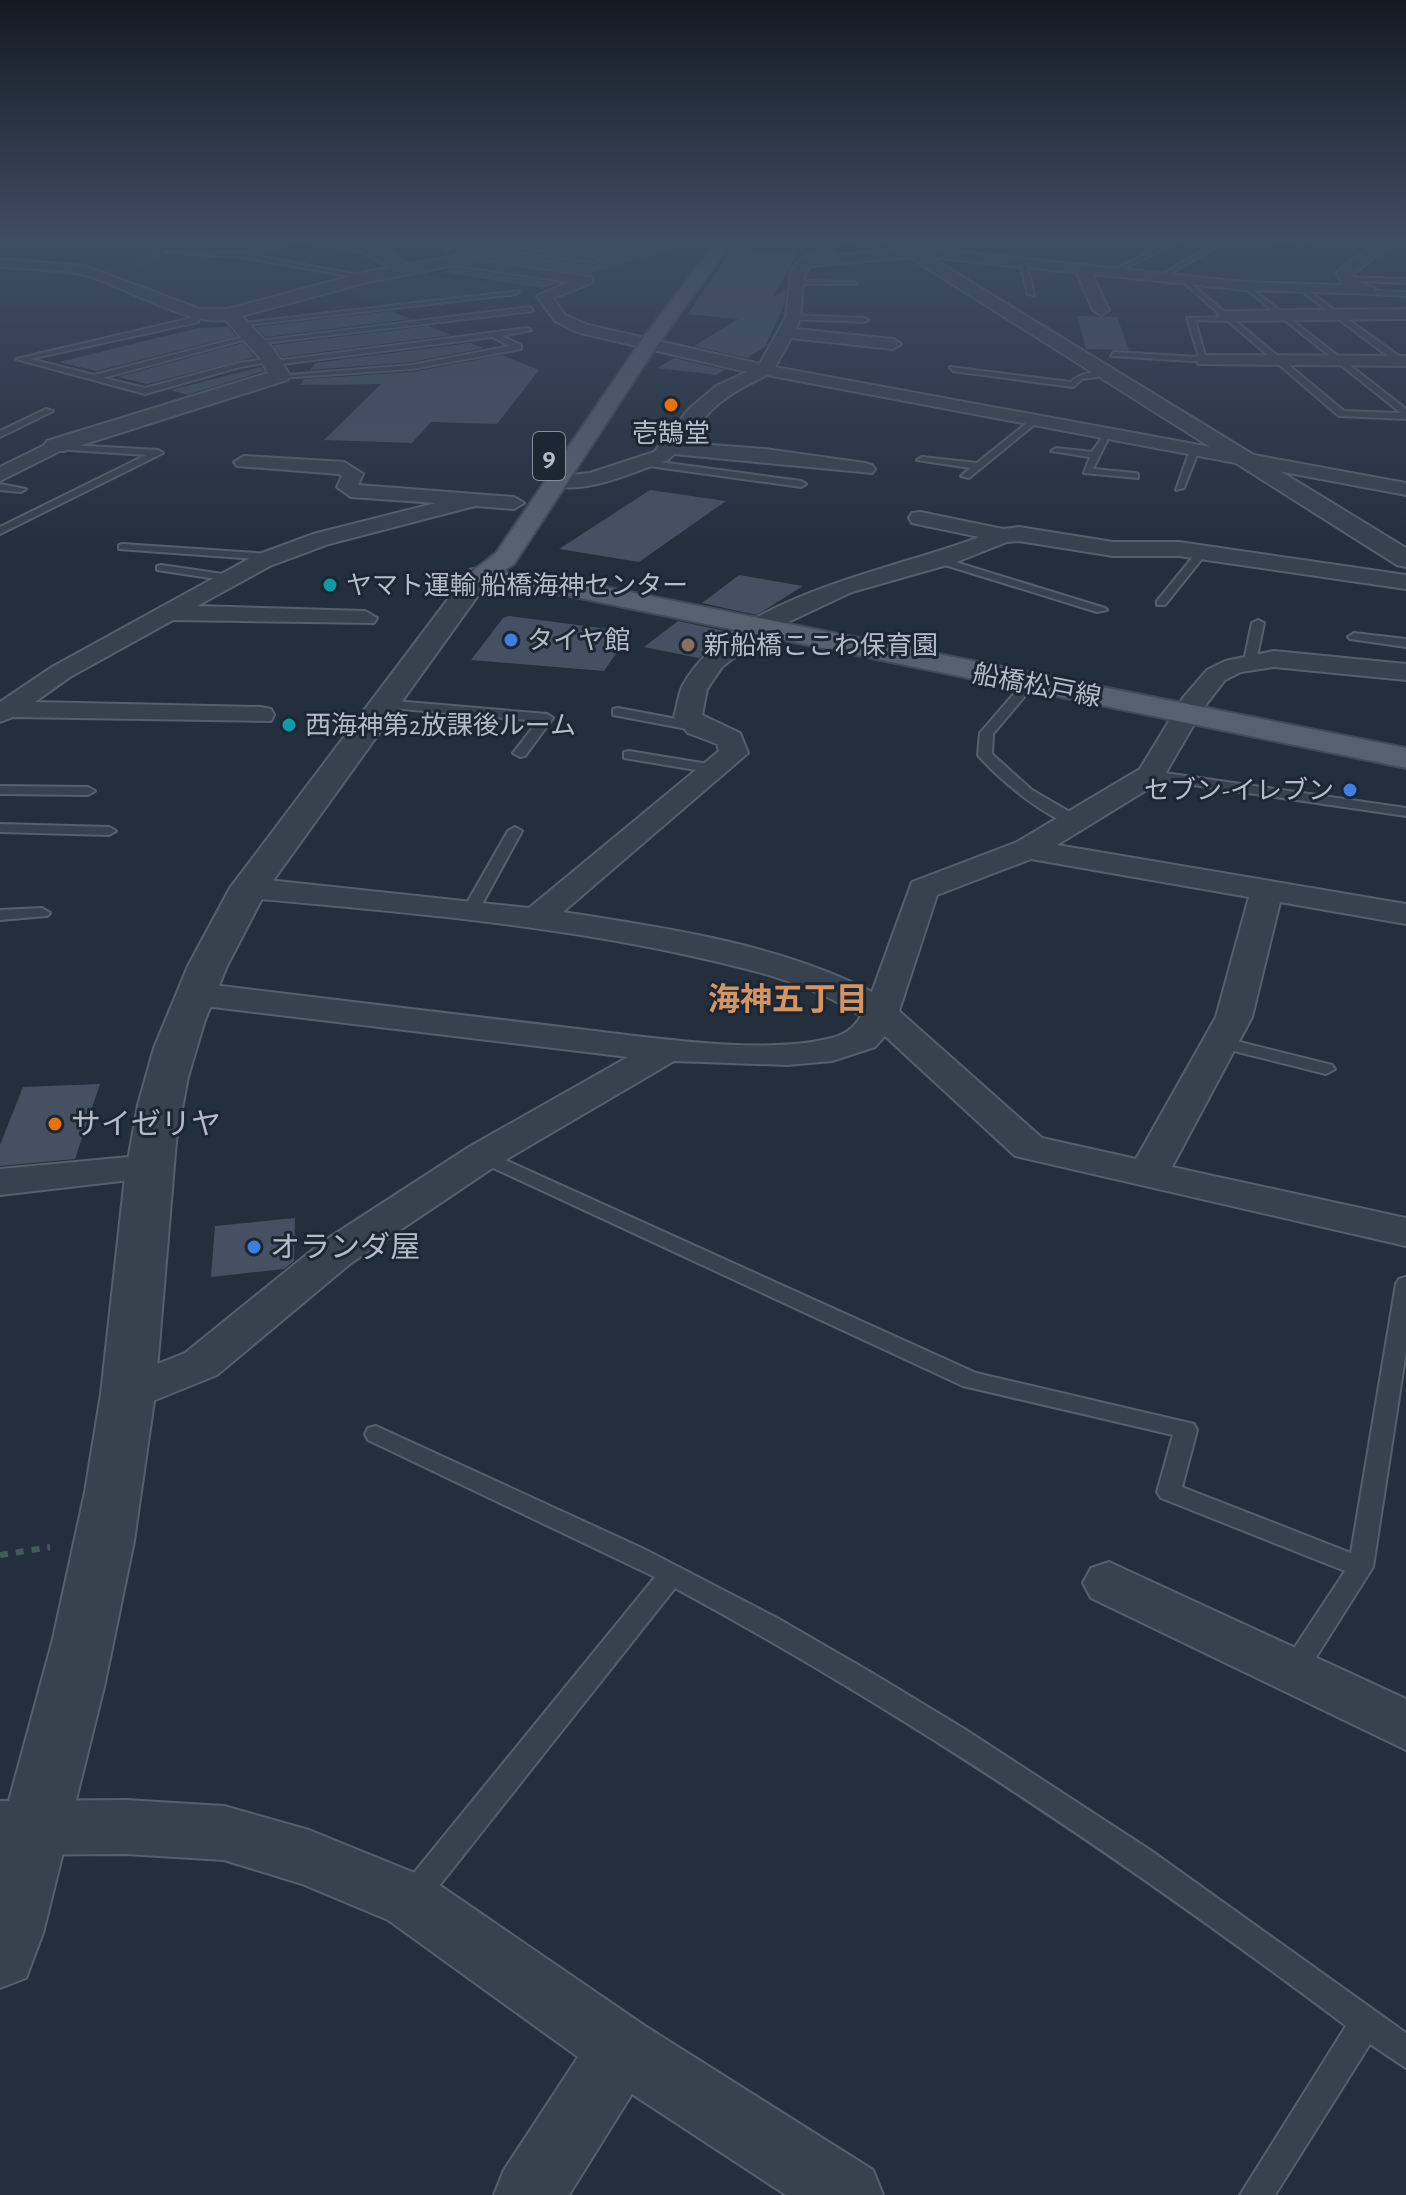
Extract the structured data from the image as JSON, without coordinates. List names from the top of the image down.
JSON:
{
  "streets": {
    "main road": ["9", "船橋松戸線"]
  },
  "crossings": [
    ["9", "船橋松戸線"]
  ],
  "districts": ["海神五丁目"],
  "places": [
    "壱鵠堂",
    "ヤマト運輸 船橋海神センター",
    "タイヤ館",
    "新船橋ここわ保育園",
    "西海神第2放課後ルーム",
    "セブン-イレブン",
    "サイゼリヤ",
    "オランダ屋"
  ]
}
